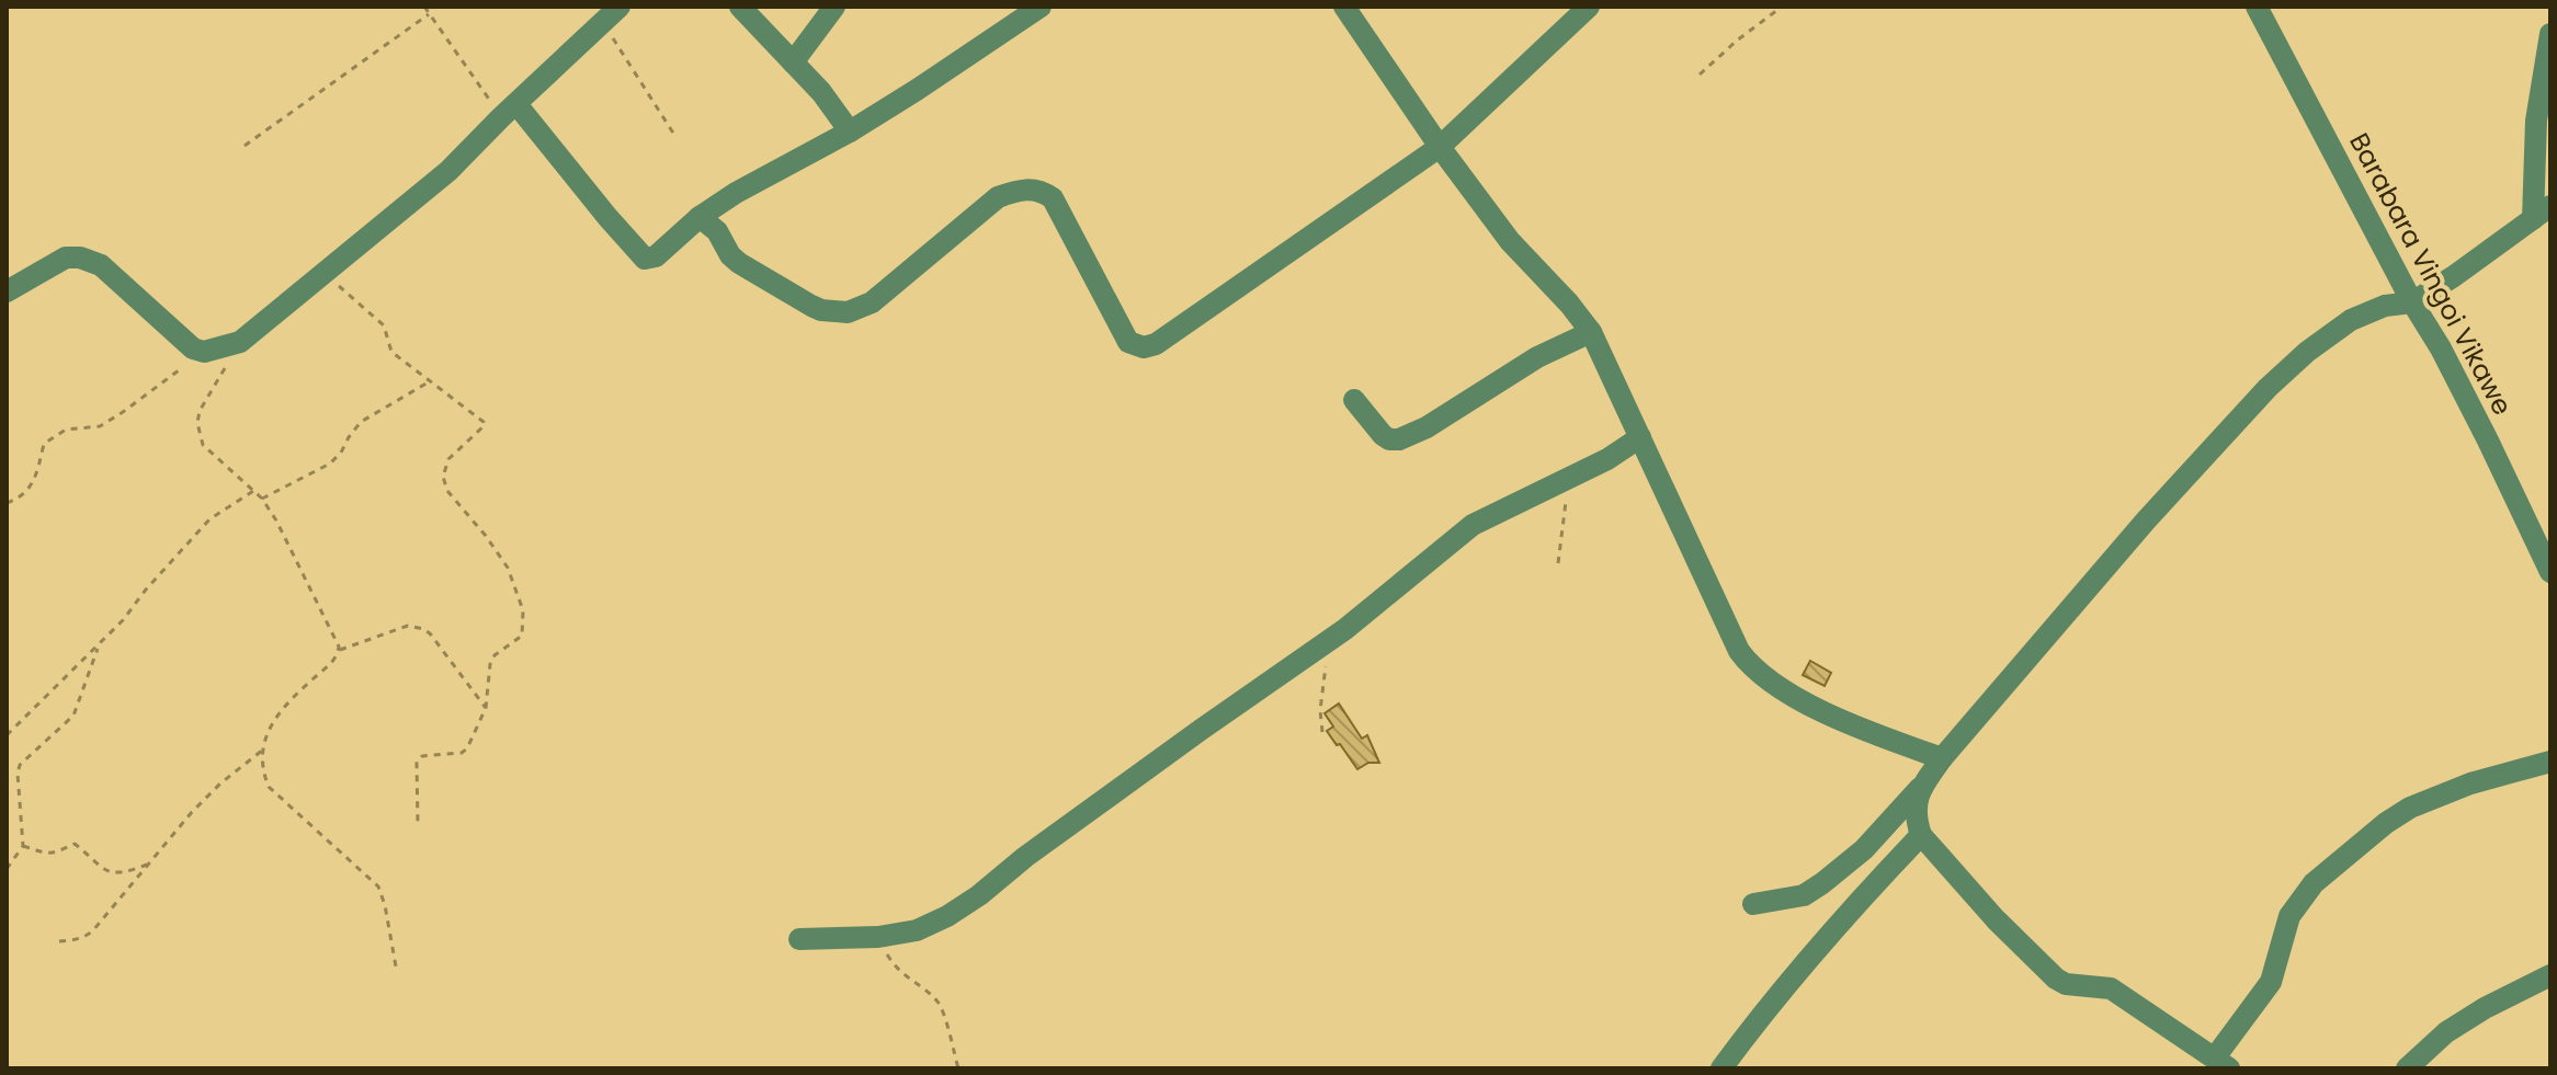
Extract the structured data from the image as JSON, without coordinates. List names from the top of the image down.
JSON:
{
  "streets": {
    "street": ["Barabara Vingoi Vikawe"]
  }
}
